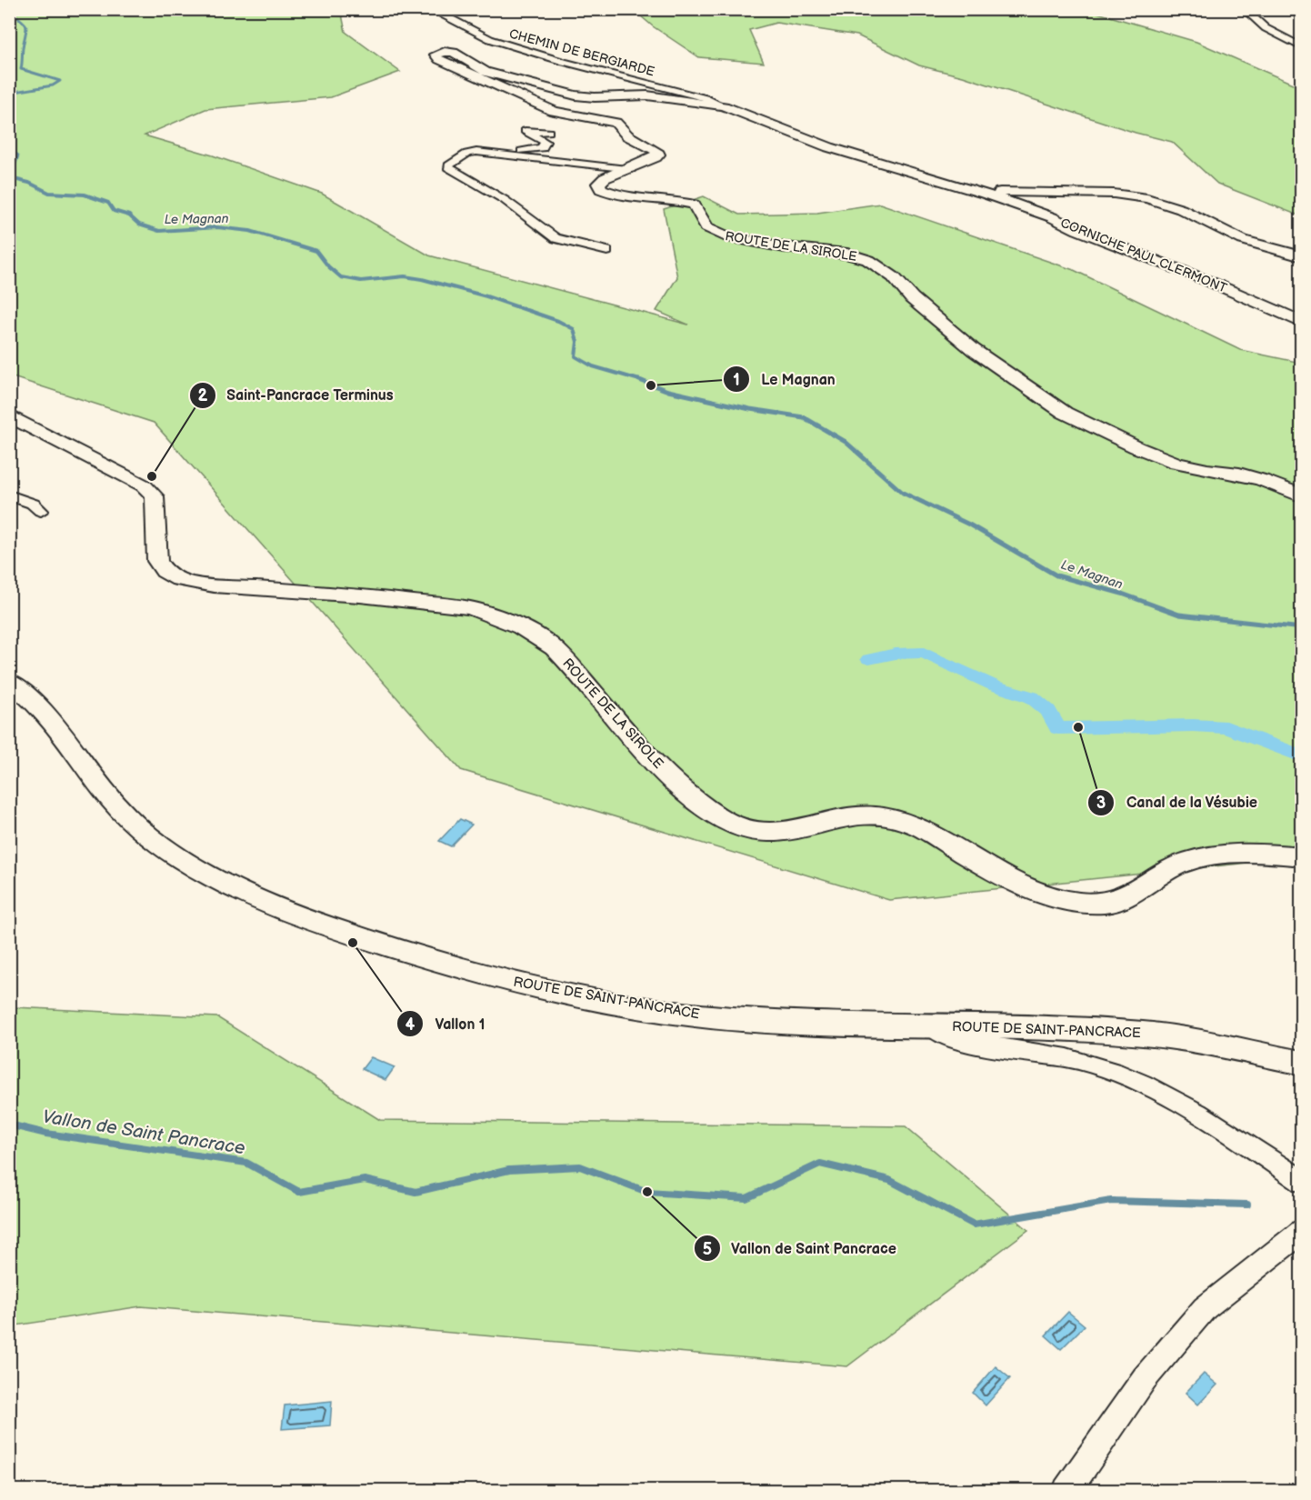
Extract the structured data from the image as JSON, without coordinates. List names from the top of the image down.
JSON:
{
  "streets": {
    "street": [
      "CHEMIN DE BERGIARDE",
      "ROUTE DE LA SIROLE",
      "CORNICHE PAUL CLERMONT",
      "ROUTE DE SAINT-PANCRACE"
    ]
  },
  "crossings": [
    ["CHEMIN DE BERGIARDE", "ROUTE DE LA SIROLE"],
    ["ROUTE DE LA SIROLE", "CORNICHE PAUL CLERMONT"]
  ],
  "water": ["Le Magnan", "Vallon de Saint Pancrace"],
  "places": [
    "Le Magnan",
    "Saint-Pancrace Terminus",
    "Canal de la Vésubie",
    "Vallon 1",
    "Vallon de Saint Pancrace"
  ]
}
